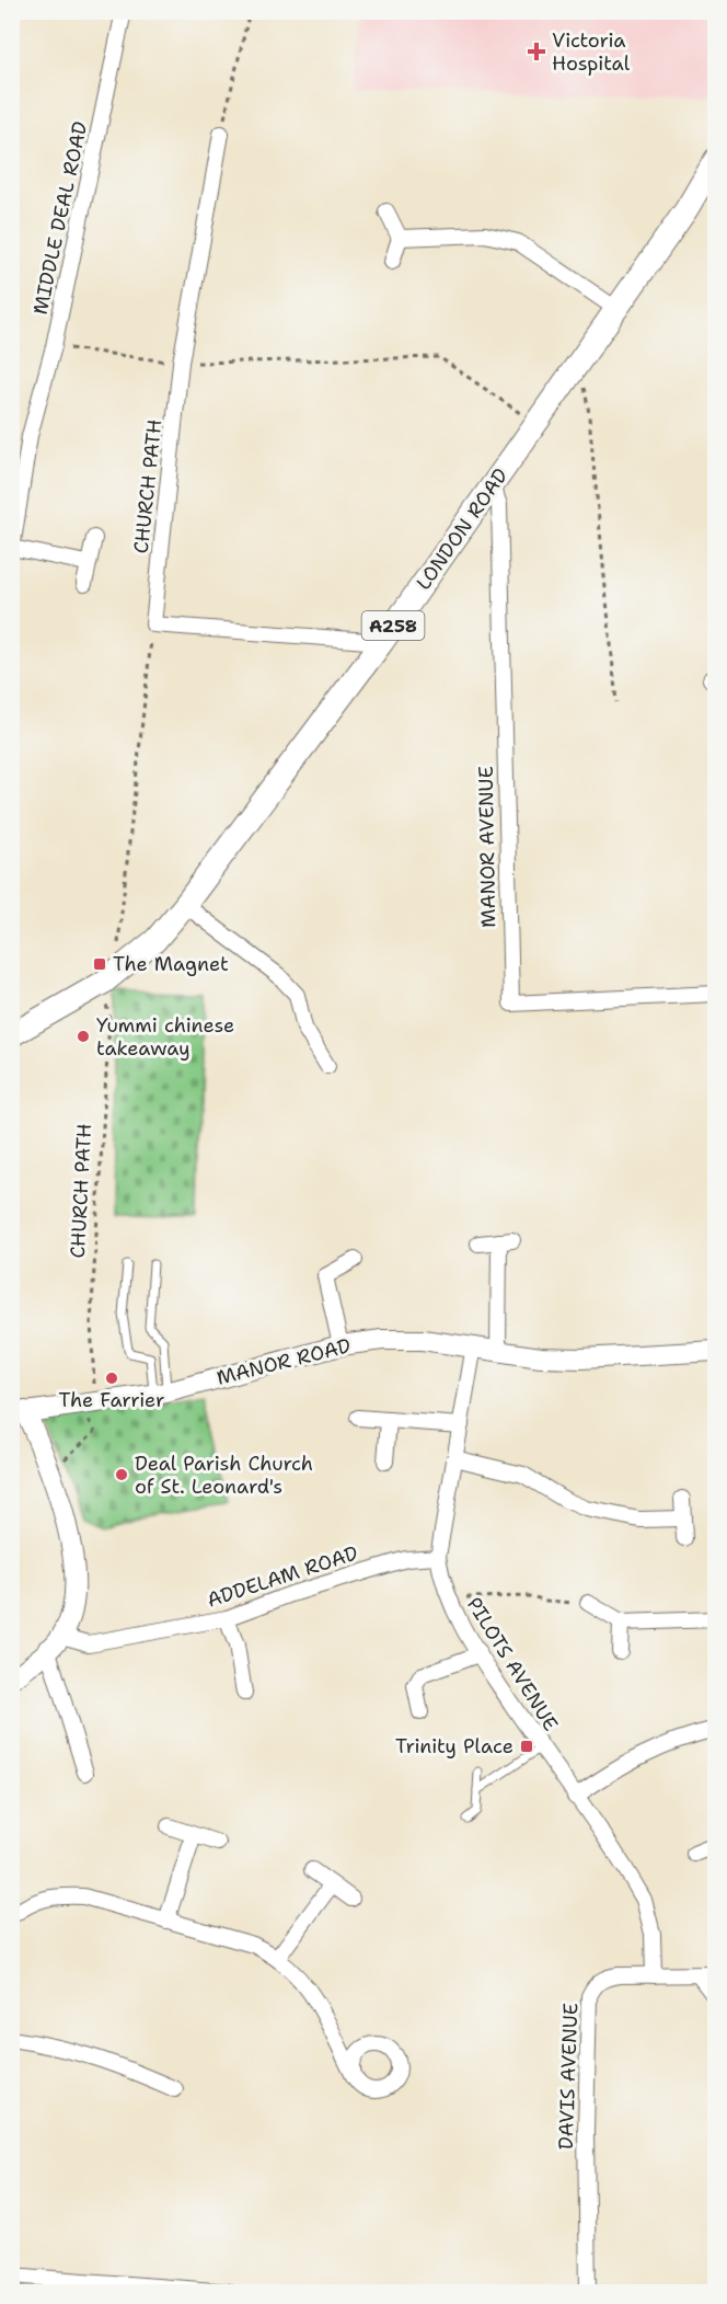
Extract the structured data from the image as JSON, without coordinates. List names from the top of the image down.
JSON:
{
  "streets": {
    "main road": ["LONDON ROAD", "A258", "MANOR ROAD"],
    "street": [
      "MIDDLE DEAL ROAD",
      "CHURCH PATH",
      "MANOR AVENUE",
      "ADDELAM ROAD",
      "PILOTS AVENUE",
      "DAVIS AVENUE"
    ]
  },
  "crossings": [
    ["CHURCH PATH", "LONDON ROAD"],
    ["CHURCH PATH", "MANOR ROAD"],
    ["LONDON ROAD", "MANOR AVENUE"],
    ["MANOR ROAD", "PILOTS AVENUE"],
    ["ADDELAM ROAD", "PILOTS AVENUE"],
    ["PILOTS AVENUE", "DAVIS AVENUE"]
  ],
  "places": {
    "health": ["Victoria Hospital"],
    "transit": ["The Magnet", "Trinity Place"],
    "other": ["Yummi chinese takeaway", "The Farrier", "Deal Parish Church of St. Leonard's"]
  }
}
